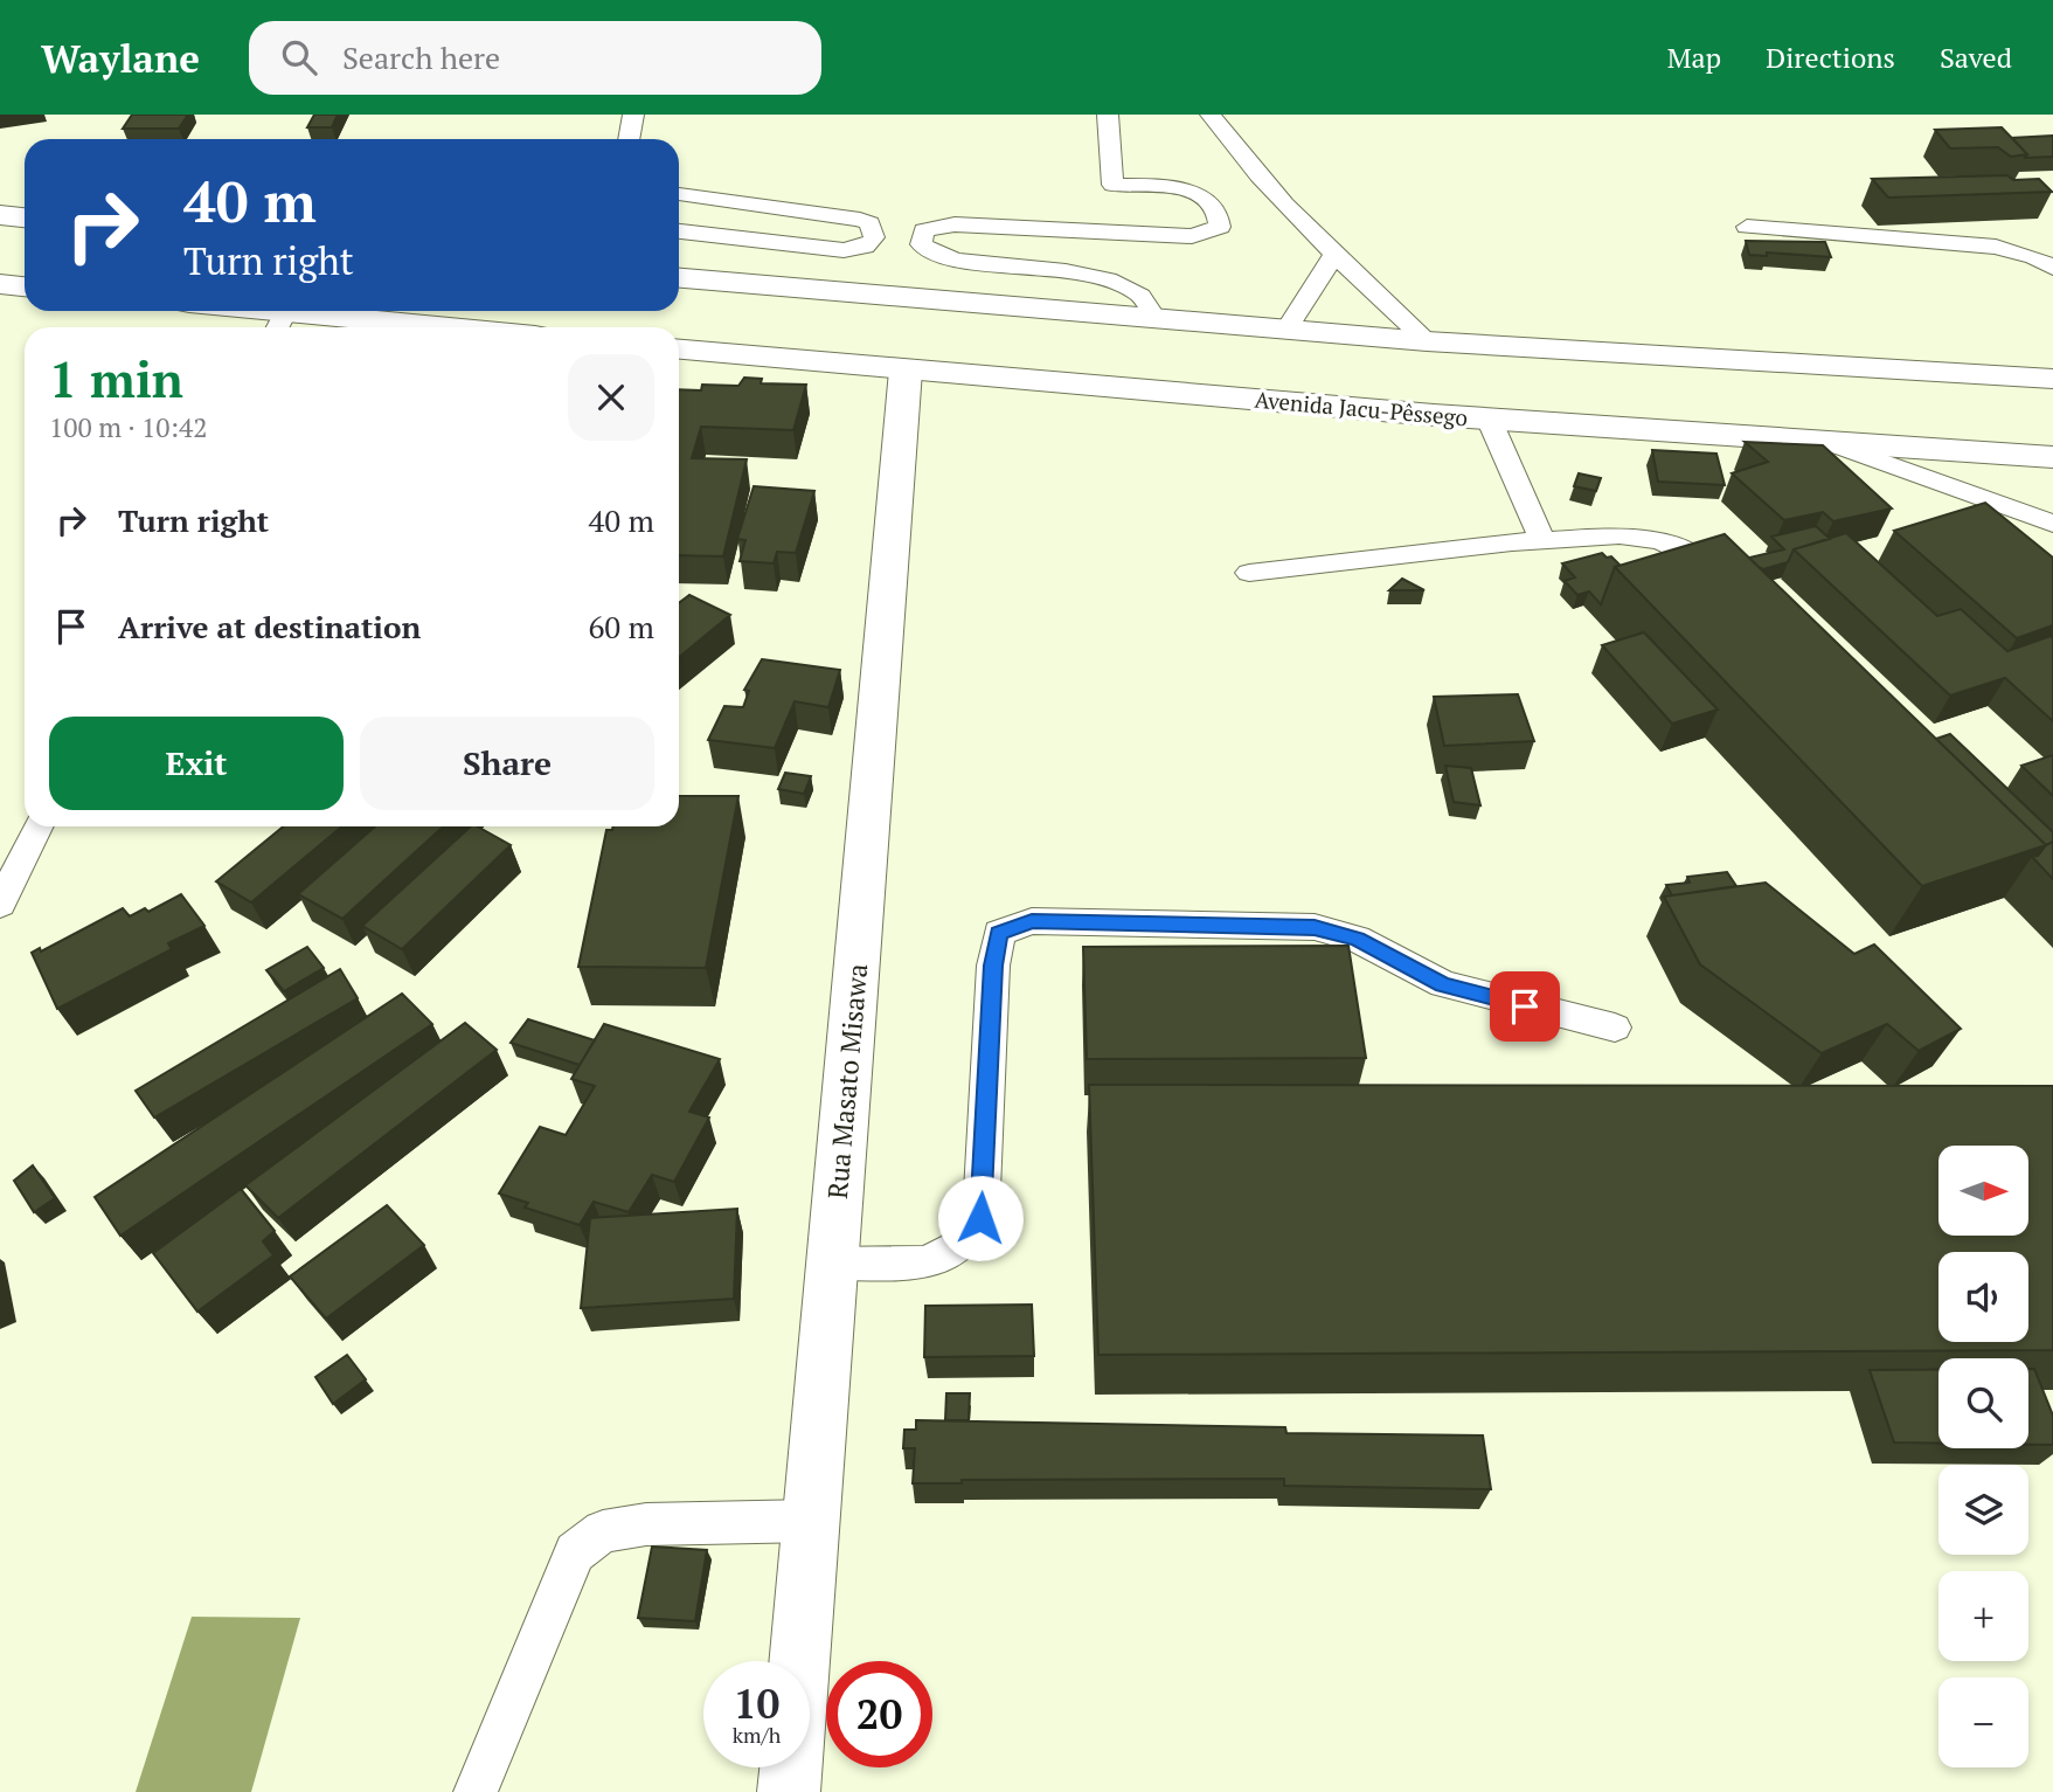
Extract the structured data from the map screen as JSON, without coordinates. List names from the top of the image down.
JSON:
{
  "streets": {
    "main road": ["Avenida Jacu-Pêssego", "Rua Masato Misawa"]
  },
  "crossings": [
    ["Avenida Jacu-Pêssego", "Rua Masato Misawa"]
  ],
  "north": "right",
  "page": {
    "header": "Waylane",
    "search": "Search here",
    "nav": ["Map", "Directions", "Saved"],
    "turn": ["40 m", "Turn right"],
    "heading": ["1 min", "100 m · 10:42"],
    "list": [
      {
        "name": "Turn right",
        "value": "40 m"
      },
      {
        "name": "Arrive at destination",
        "value": "60 m"
      }
    ],
    "buttons": ["Exit", "Share"],
    "map_buttons": ["+", "−"],
    "speed": "10 km/h",
    "limit": "20"
  }
}
